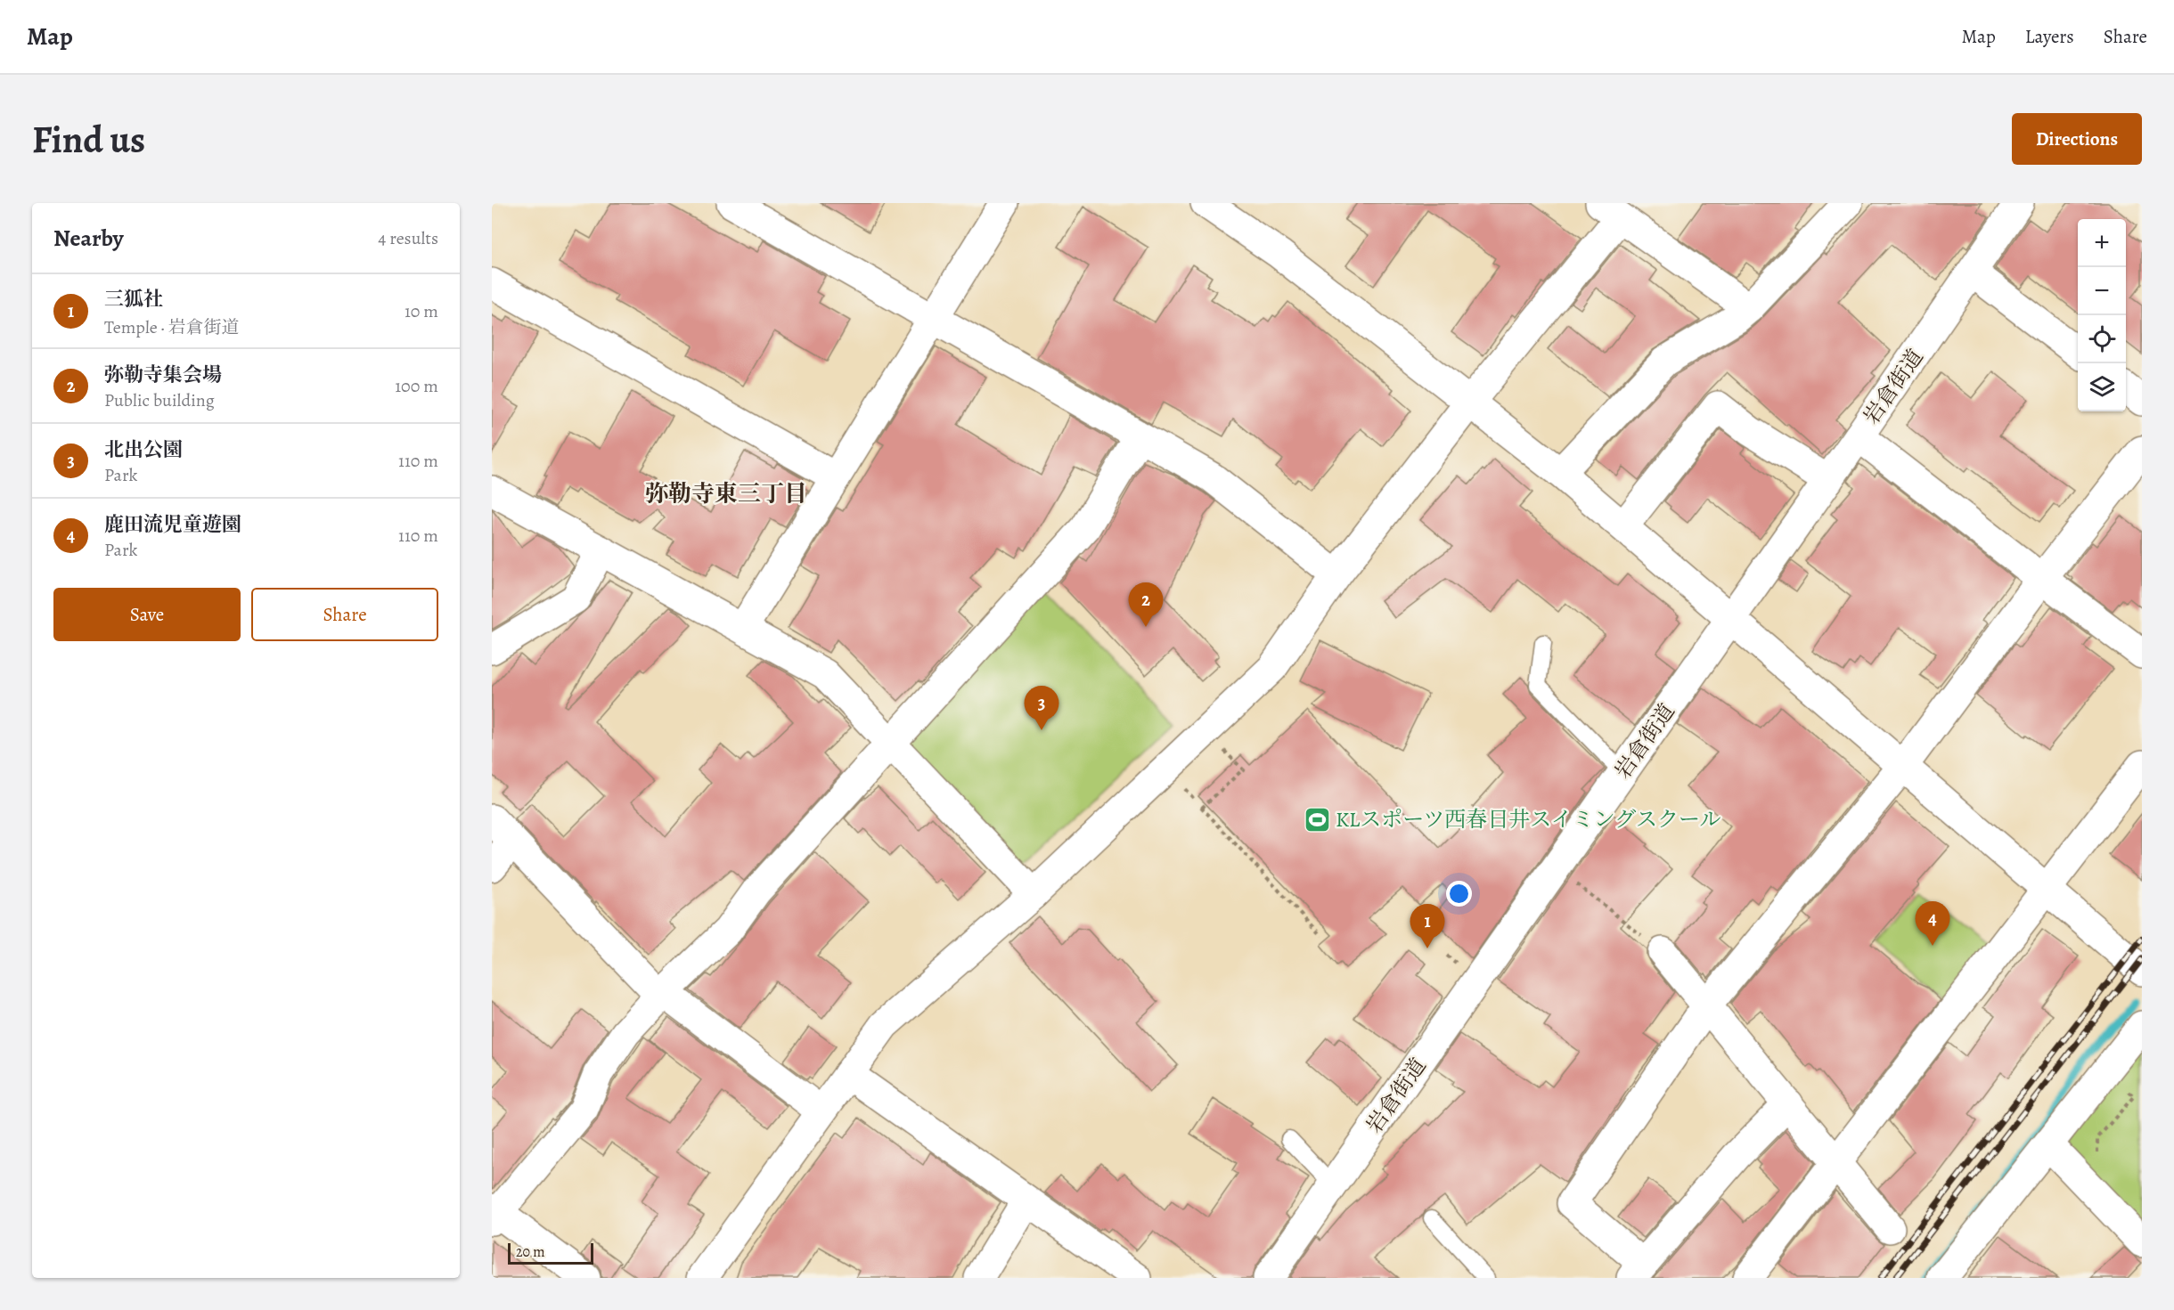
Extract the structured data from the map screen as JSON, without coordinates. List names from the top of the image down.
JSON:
{
  "streets": {
    "street": ["岩倉街道"]
  },
  "districts": ["弥勒寺東三丁目"],
  "places": {
    "sports": ["KLスポーツ西春日井スイミングスクール"]
  },
  "scale_bar": "20 m",
  "page": {
    "header": "Map",
    "nav": ["Map", "Layers", "Share"],
    "buttons": [
      "Directions",
      ["Save", "Share"]
    ],
    "title": "Find us",
    "heading": ["Nearby", "4 results"],
    "map_buttons": ["+", "−"],
    "list": [
      {
        "mark": "1",
        "name": "三狐社",
        "note": "Temple · 岩倉街道",
        "value": "10 m"
      },
      {
        "mark": "2",
        "name": "弥勒寺集会場",
        "note": "Public building",
        "value": "100 m"
      },
      {
        "mark": "3",
        "name": "北出公園",
        "note": "Park",
        "value": "110 m"
      },
      {
        "mark": "4",
        "name": "鹿田流児童遊園",
        "note": "Park",
        "value": "110 m"
      }
    ],
    "pins": [
      "2",
      "3",
      "4",
      "1"
    ],
    "scale": "20 m"
  }
}
